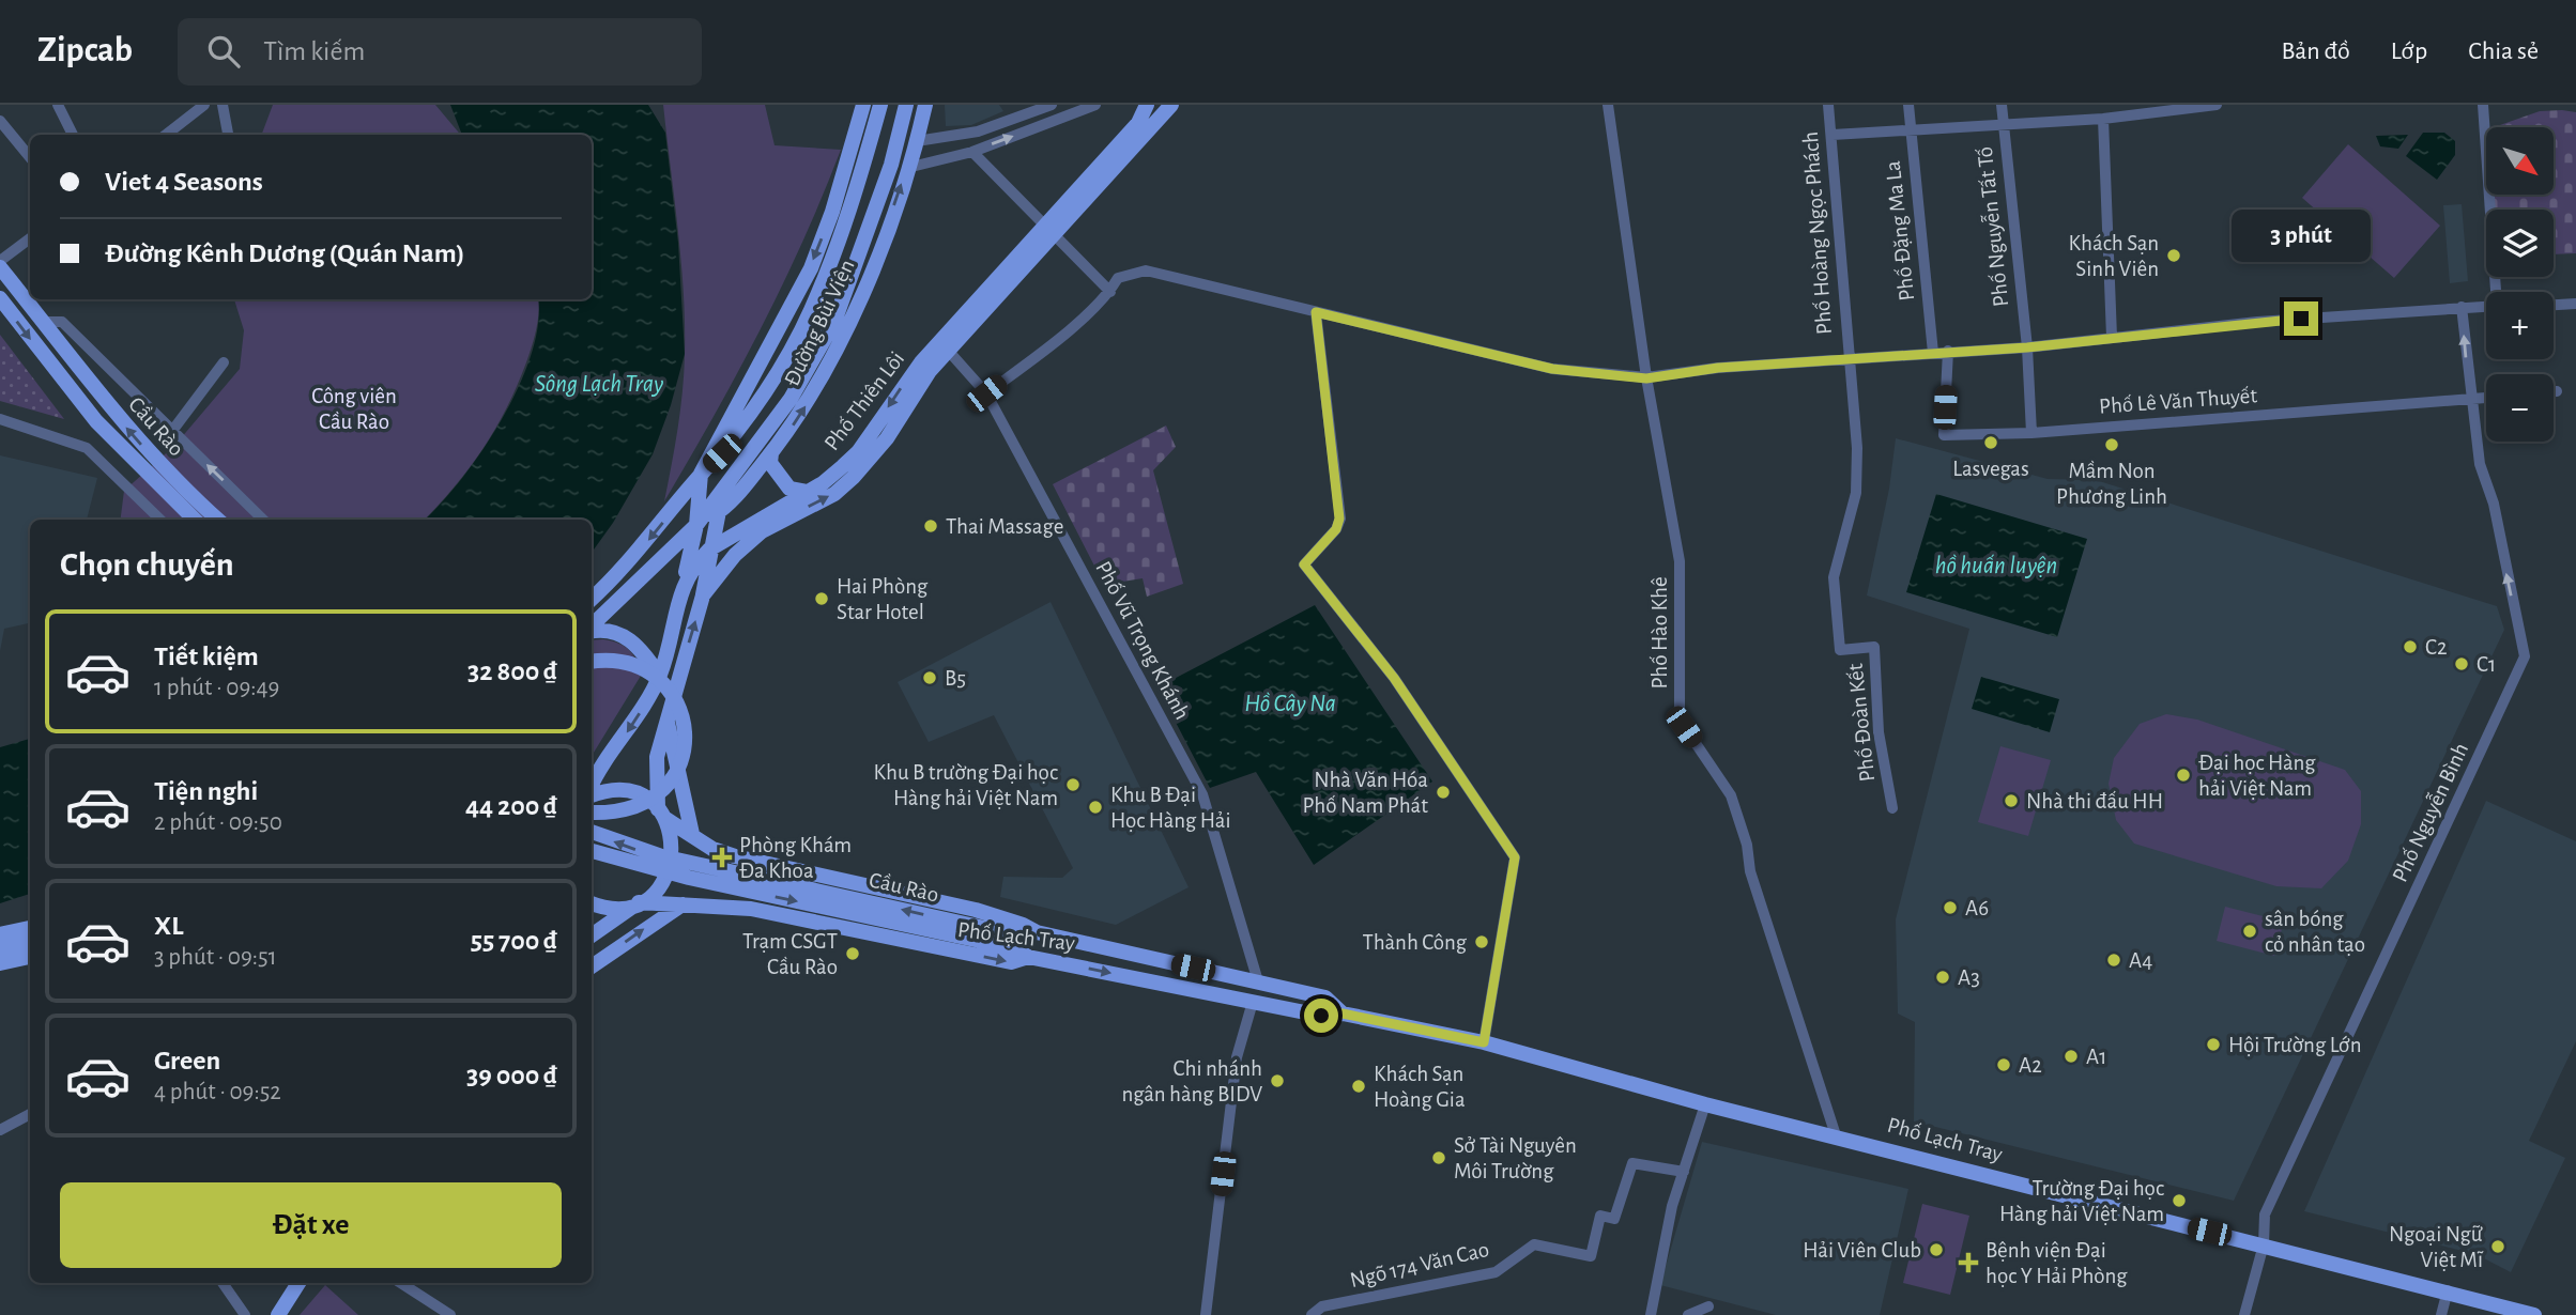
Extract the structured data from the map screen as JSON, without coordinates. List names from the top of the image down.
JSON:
{
  "streets": {
    "main road": [
      "Đường Bùi Viện",
      "Phố Thiên Lôi",
      "Cầu Rào",
      "Phố Lạch Tray"
    ],
    "street": [
      "Phố Nguyễn Tất Tố",
      "Phố Đặng Ma La",
      "Phố Hoàng Ngọc Phách",
      "Phố Lê Văn Thuyết",
      "Phố Hào Khê",
      "Phố Vũ Trọng Khánh",
      "Phố Đoàn Kết",
      "Phố Nguyễn Bình",
      "Ngõ 174 Văn Cao"
    ]
  },
  "crossings": [
    ["Phố Nguyễn Tất Tố", "Phố Lê Văn Thuyết"],
    ["Phố Hoàng Ngọc Phách", "Phố Đoàn Kết"],
    ["Phố Thiên Lôi", "Phố Vũ Trọng Khánh"],
    ["Phố Thiên Lôi", "Phố Lạch Tray"],
    ["Phố Lê Văn Thuyết", "Phố Nguyễn Bình"],
    ["Cầu Rào", "Phố Lạch Tray"],
    ["Phố Hào Khê", "Phố Lạch Tray"],
    ["Phố Vũ Trọng Khánh", "Phố Lạch Tray"],
    ["Phố Nguyễn Bình", "Phố Lạch Tray"]
  ],
  "one_way": ["Phố Nguyễn Bình"],
  "water": ["Sông Lạch Tray", "hồ huấn luyện", "Hồ Cây Na"],
  "parks": ["Công viên Cầu Rào"],
  "places": {
    "other": [
      "Khách Sạn Sinh Viên",
      "Lasvegas",
      "Mầm Non Phương Linh",
      "Thai Massage",
      "Hai Phòng Star Hotel",
      "C2",
      "C1",
      "B5",
      "Đại học Hàng hải Việt Nam",
      "Khu B trường Đại học Hàng hải Việt Nam",
      "Nhà Văn Hóa Phố Nam Phát",
      "Nhà thi đấu HH",
      "Khu B Đại Học Hàng Hải",
      "A6",
      "sân bóng cỏ nhân tạo",
      "Thành Công",
      "Trạm CSGT Cầu Rào",
      "A4",
      "A3",
      "Hội Trường Lớn",
      "A1",
      "A2",
      "Chi nhánh ngân hàng BIDV",
      "Khách Sạn Hoàng Gia",
      "Sở Tài Nguyên Môi Trường",
      "Trường Đại học Hàng hải Việt Nam",
      "Ngoại Ngữ Việt Mĩ",
      "Hải Viên Club"
    ],
    "health": ["Phòng Khám Đa Khoa", "Bệnh viện Đại học Y Hải Phòng"]
  },
  "north": "bottom right",
  "page": {
    "header": "Zipcab",
    "search": "Tìm kiếm",
    "nav": ["Bản đồ", "Lớp", "Chia sẻ"],
    "map_buttons": ["+", "−"],
    "banner": ["Viet 4 Seasons", "Đường Kênh Dương (Quán Nam)"],
    "bubble": "3 phút",
    "heading": "Chọn chuyến",
    "list": [
      {
        "name": "Tiết kiệm",
        "note": "1 phút · 09:49",
        "value": "32 800 ₫"
      },
      {
        "name": "Tiện nghi",
        "note": "2 phút · 09:50",
        "value": "44 200 ₫"
      },
      {
        "name": "XL",
        "note": "3 phút · 09:51",
        "value": "55 700 ₫"
      },
      {
        "name": "Green",
        "note": "4 phút · 09:52",
        "value": "39 000 ₫"
      }
    ],
    "buttons": "Đặt xe"
  }
}
